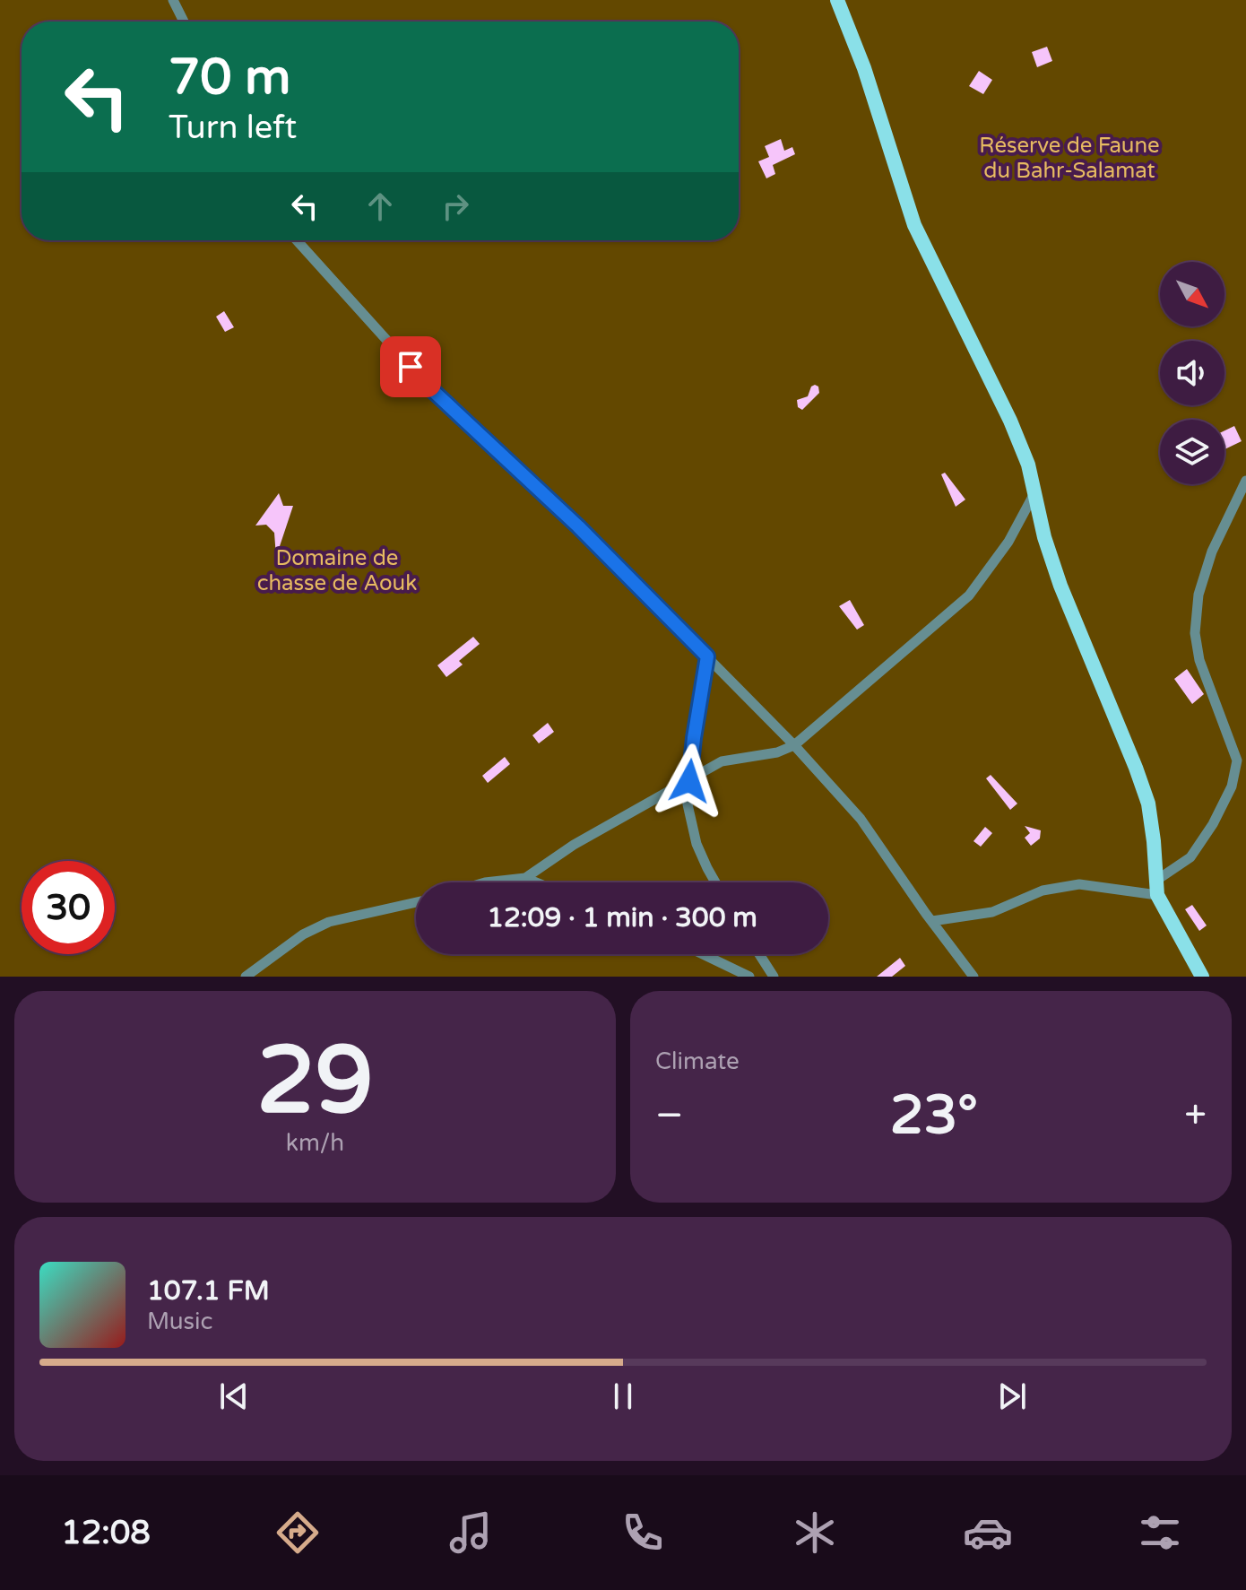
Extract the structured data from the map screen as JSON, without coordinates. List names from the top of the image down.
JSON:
{
  "parks": ["Réserve de Faune du Bahr-Salamat", "Domaine de chasse de Aouk"],
  "north": "bottom right",
  "page": {
    "turn": ["70 m", "Turn left"],
    "limit": "30",
    "trip": "12:09 · 1 min · 300 m",
    "tile": [
      ["29", "km/h"],
      "Climate"
    ],
    "heat": ["−", "23°", "+"],
    "song": ["107.1 FM", "Music"],
    "tabs": "12:08"
  }
}
